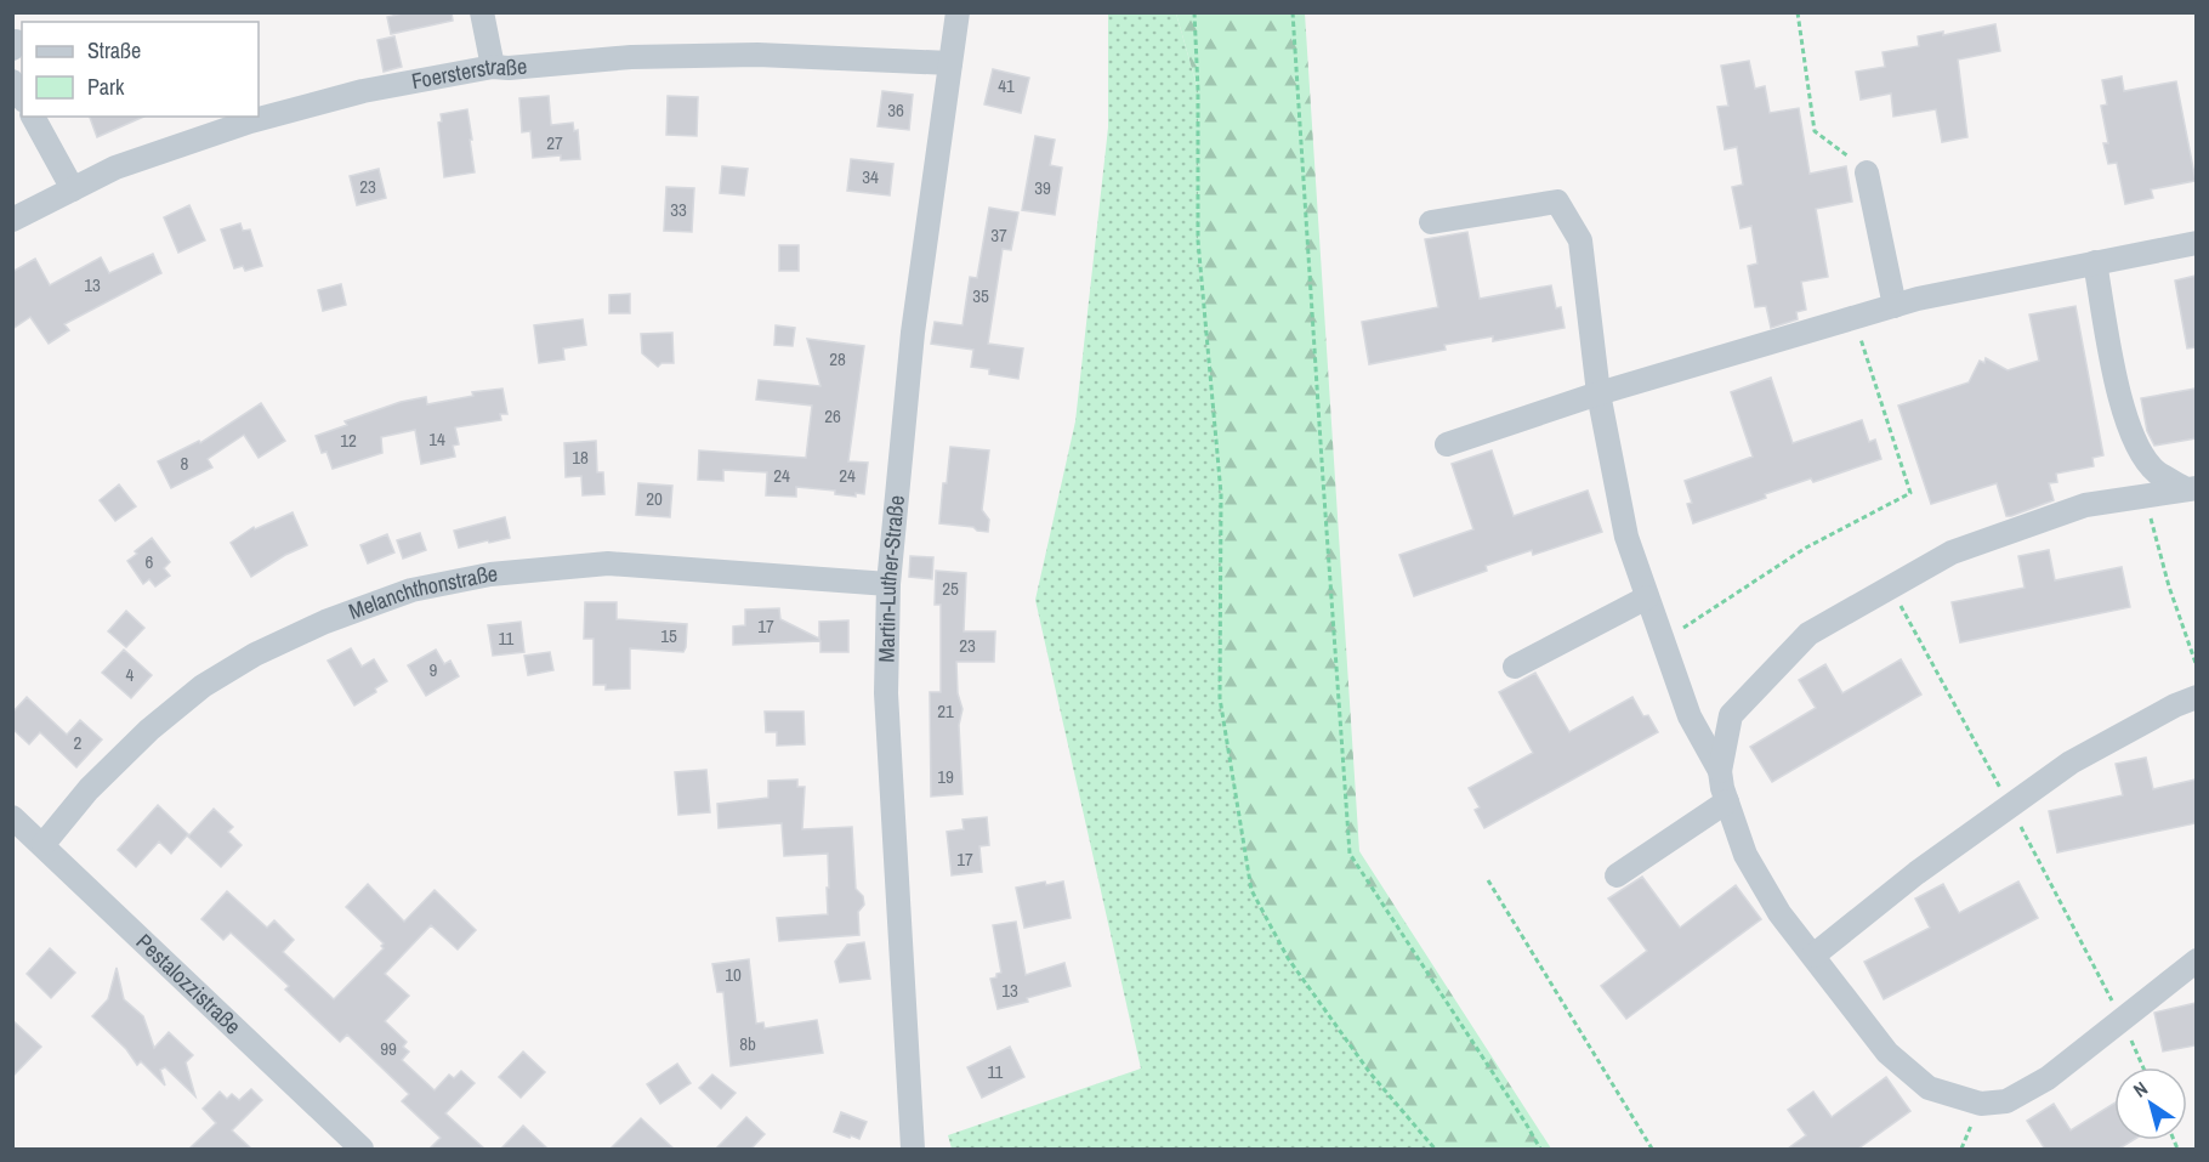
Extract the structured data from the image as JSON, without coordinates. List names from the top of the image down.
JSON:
{
  "streets": {
    "street": [
      "Foersterstraße",
      "Martin-Luther-Straße",
      "Melanchthonstraße",
      "Pestalozzistraße"
    ]
  },
  "crossings": [
    ["Foersterstraße", "Martin-Luther-Straße"],
    ["Martin-Luther-Straße", "Melanchthonstraße"],
    ["Melanchthonstraße", "Pestalozzistraße"]
  ],
  "house_numbers": [
    "41",
    "36",
    "27",
    "34",
    "23",
    "39",
    "33",
    "37",
    "13",
    "35",
    "28",
    "26",
    "14",
    "12",
    "18",
    "8",
    "24",
    "24",
    "20",
    "6",
    "25",
    "17",
    "15",
    "11",
    "23",
    "9",
    "4",
    "21",
    "2",
    "19",
    "17",
    "10",
    "13",
    "8b",
    "99",
    "11"
  ],
  "legend": ["Straße", "Park"],
  "north": "top left"
}
